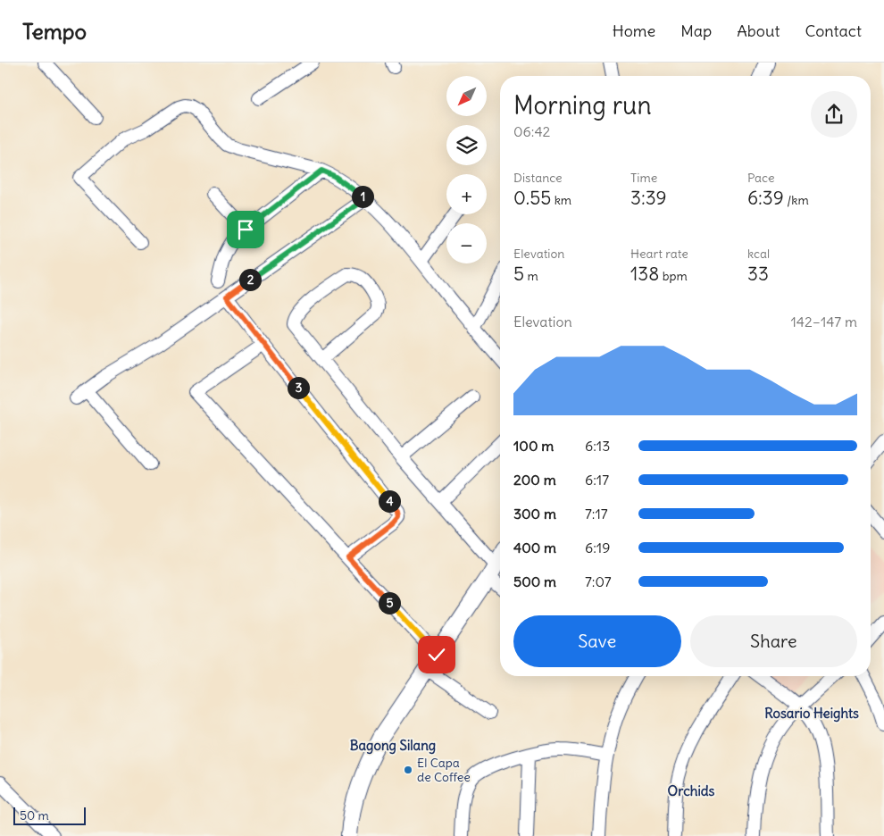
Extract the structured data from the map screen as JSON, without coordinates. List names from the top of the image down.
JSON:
{
  "districts": ["Rosario Heights", "Bagong Silang", "Orchids"],
  "places": ["El Capa de Coffee"],
  "scale_bar": "50 m",
  "north": "bottom left",
  "page": {
    "header": "Tempo",
    "nav": [
      "Home",
      "Map",
      "About",
      "Contact"
    ],
    "map_buttons": ["+", "−"],
    "heading": ["Morning run", "06:42"],
    "stats": [
      ["Distance", "0.55 km"],
      ["Time", "3:39"],
      ["Pace", "6:39 /km"],
      ["Elevation", "5 m"],
      ["Heart rate", "138 bpm"],
      ["kcal", "33"]
    ],
    "pins": [
      "1",
      "2",
      "3",
      "4",
      "5"
    ],
    "chart": ["Elevation", "142–147 m"],
    "list": [
      {
        "name": "100 m",
        "note": "6:13"
      },
      {
        "name": "200 m",
        "note": "6:17"
      },
      {
        "name": "300 m",
        "note": "7:17"
      },
      {
        "name": "400 m",
        "note": "6:19"
      },
      {
        "name": "500 m",
        "note": "7:07"
      }
    ],
    "buttons": ["Save", "Share"],
    "scale": "50 m"
  }
}
